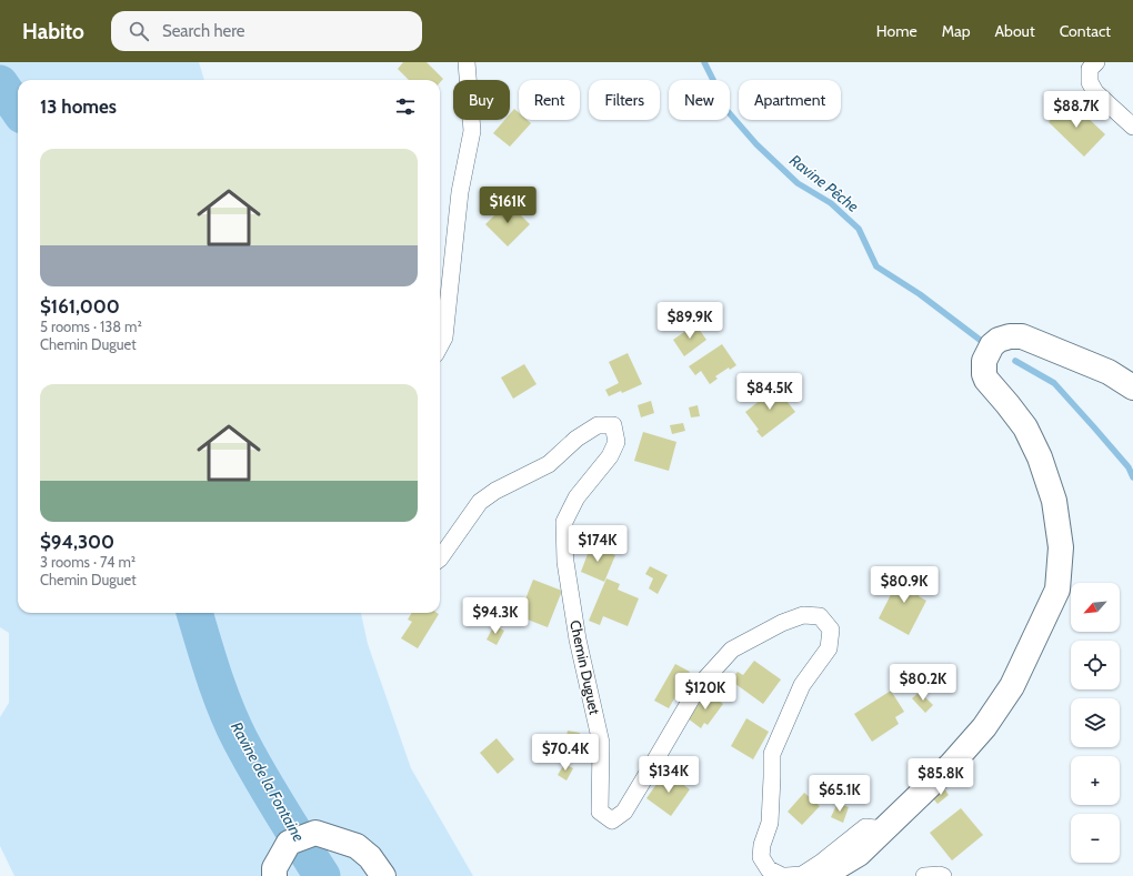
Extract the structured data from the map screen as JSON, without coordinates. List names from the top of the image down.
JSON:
{
  "streets": {
    "street": ["Chemin Duguet"]
  },
  "water": ["Ravine Pêche", "Ravine de la Fontaine"],
  "north": "bottom left",
  "page": {
    "header": "Habito",
    "search": "Search here",
    "nav": [
      "Home",
      "Map",
      "About",
      "Contact"
    ],
    "chip": [
      "Buy",
      "Rent",
      "Filters",
      "New",
      "Apartment"
    ],
    "heading": "13 homes",
    "price": [
      "$88.7K",
      "$161K",
      "$89.9K",
      "$84.5K",
      "$174K",
      "$80.9K",
      "$94.3K",
      "$80.2K",
      "$120K",
      "$70.4K",
      "$134K",
      "$85.8K",
      "$65.1K"
    ],
    "list": [
      {
        "name": "$161,000",
        "note": "5 rooms · 138 m² · Chemin Duguet"
      },
      {
        "name": "$94,300",
        "note": "3 rooms · 74 m² · Chemin Duguet"
      }
    ],
    "map_buttons": ["+", "−"]
  }
}
